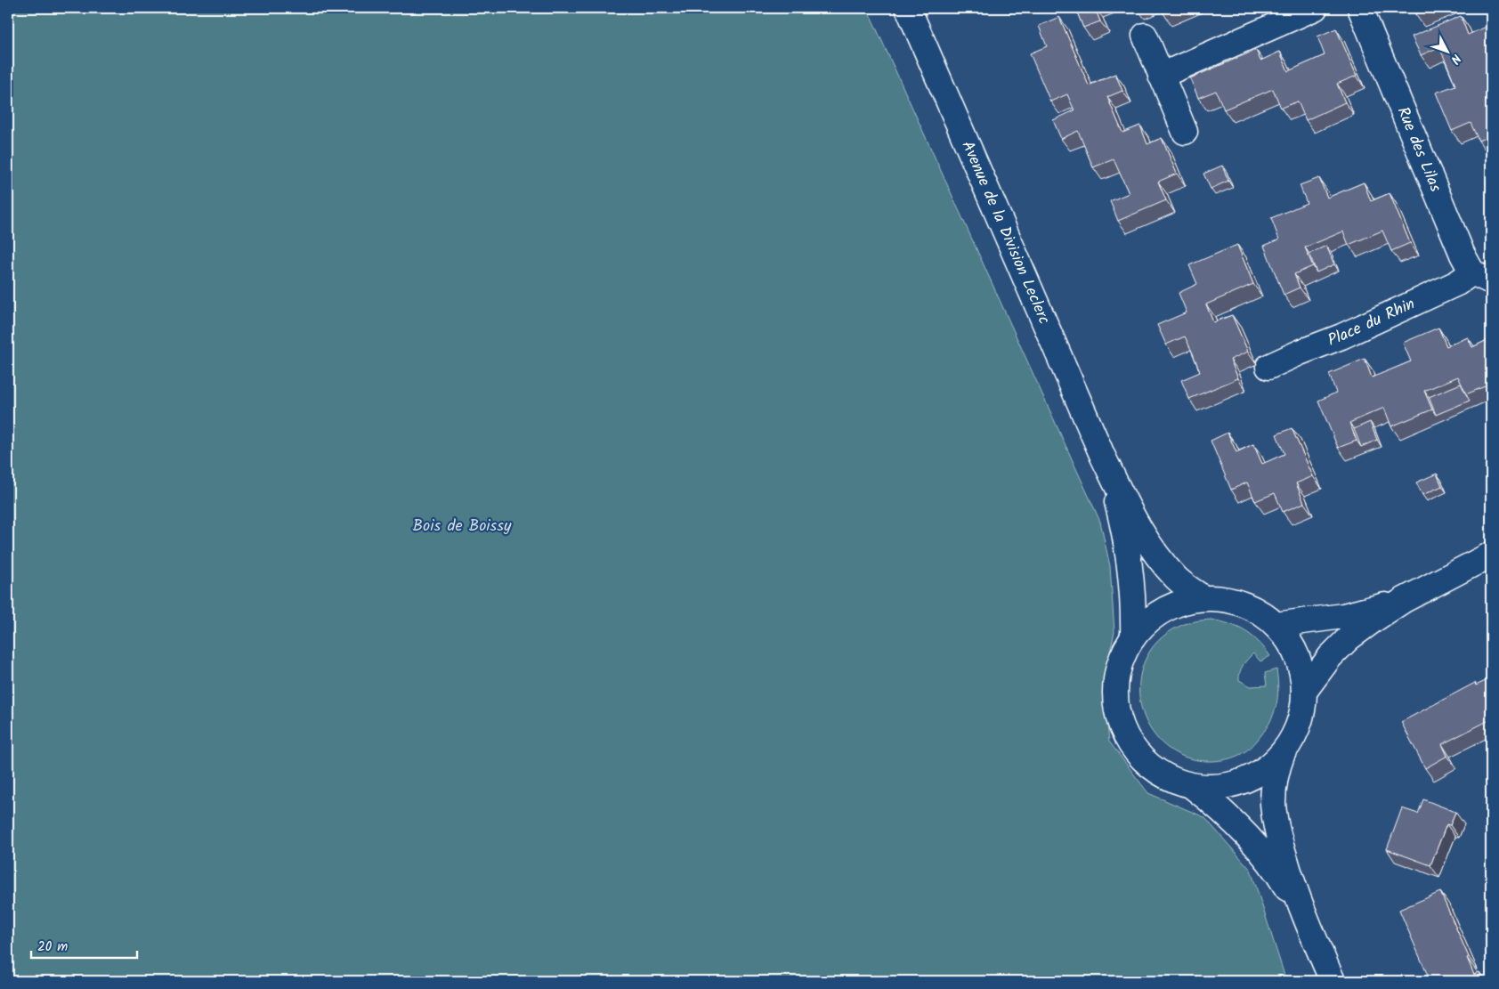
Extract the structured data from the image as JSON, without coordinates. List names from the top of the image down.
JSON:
{
  "streets": {
    "main road": ["Rue des Lilas", "Avenue de la Division Leclerc", "Place du Rhin"]
  },
  "crossings": [
    ["Rue des Lilas", "Place du Rhin"]
  ],
  "parks": ["Bois de Boissy"],
  "scale_bar": "20 m",
  "north": "bottom right"
}
